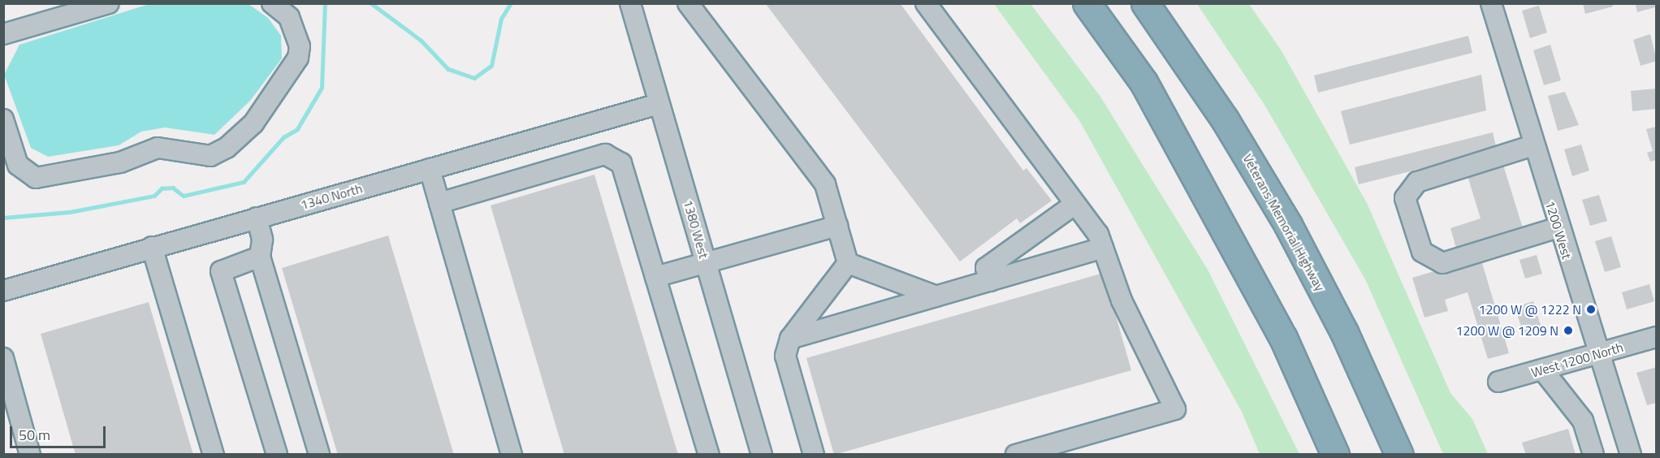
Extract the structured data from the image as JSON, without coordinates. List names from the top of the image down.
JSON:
{
  "streets": {
    "highway": ["Veterans Memorial Highway"],
    "street": [
      "1340 North",
      "1380 West",
      "1200 West",
      "West 1200 North"
    ]
  },
  "crossings": [
    ["1340 North", "1380 West"],
    ["1200 West", "West 1200 North"]
  ],
  "places": ["1200 W @ 1222 N", "1200 W @ 1209 N"],
  "scale_bar": "50 m"
}
